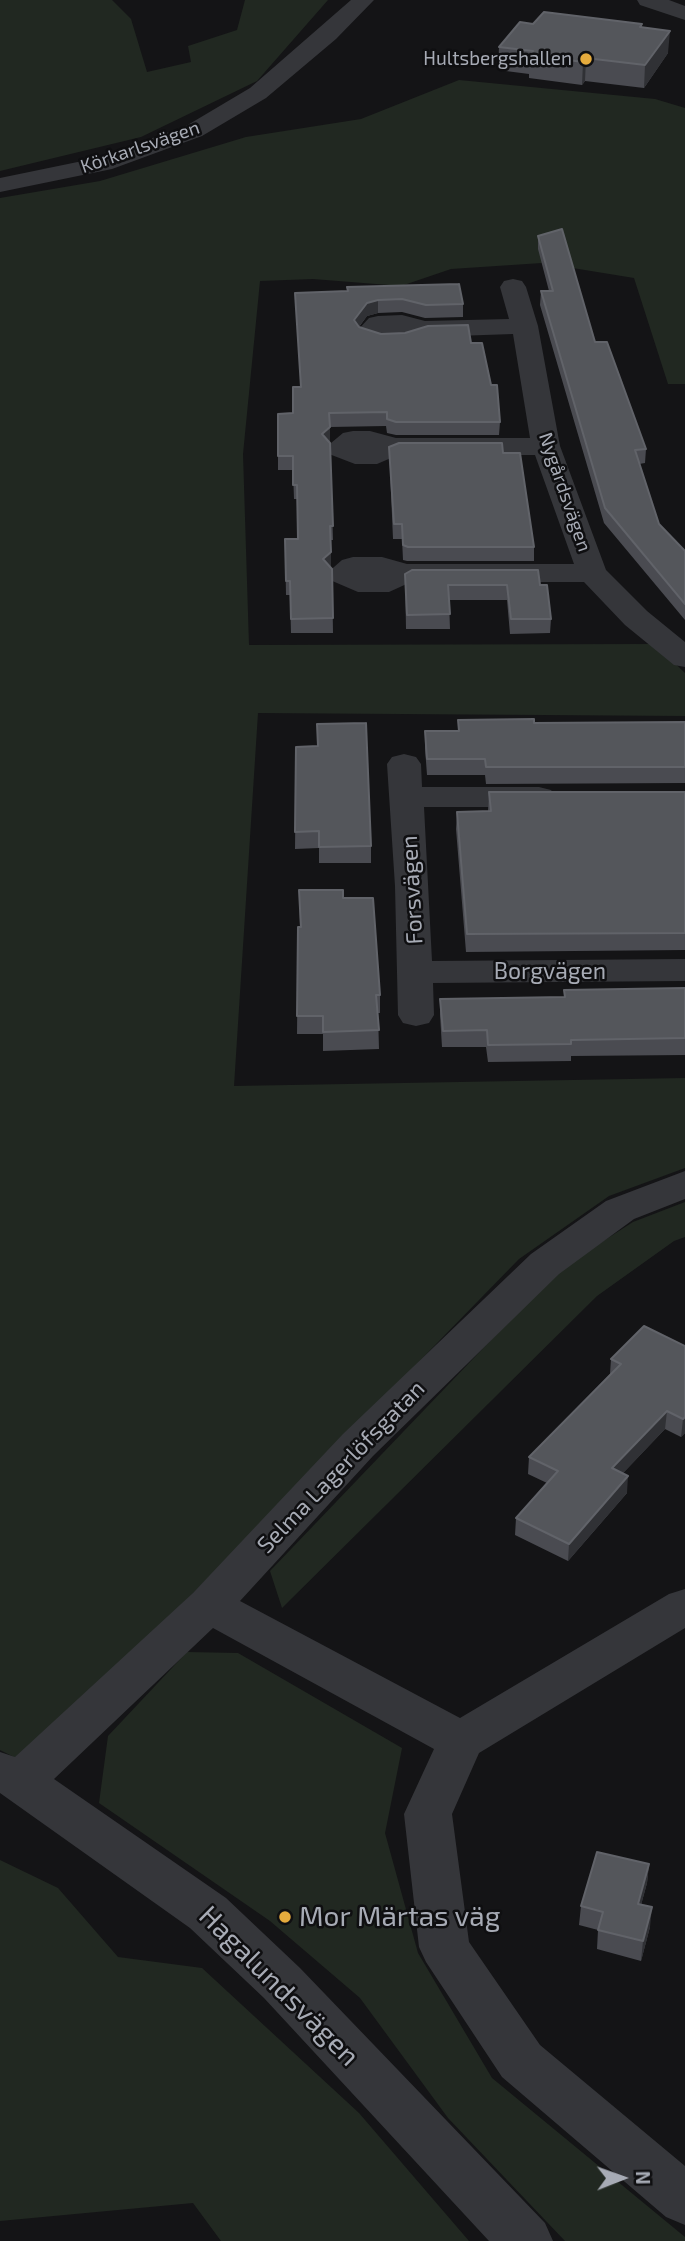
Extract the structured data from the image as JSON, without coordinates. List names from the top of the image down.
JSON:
{
  "streets": {
    "street": [
      "Körkarlsvägen",
      "Nygårdsvägen",
      "Forsvägen",
      "Borgvägen",
      "Selma Lagerlöfsgatan",
      "Hagalundsvägen"
    ]
  },
  "crossings": [
    ["Forsvägen", "Borgvägen"],
    ["Selma Lagerlöfsgatan", "Hagalundsvägen"]
  ],
  "places": ["Hultsbergshallen", "Mor Märtas väg"],
  "north": "right"
}
